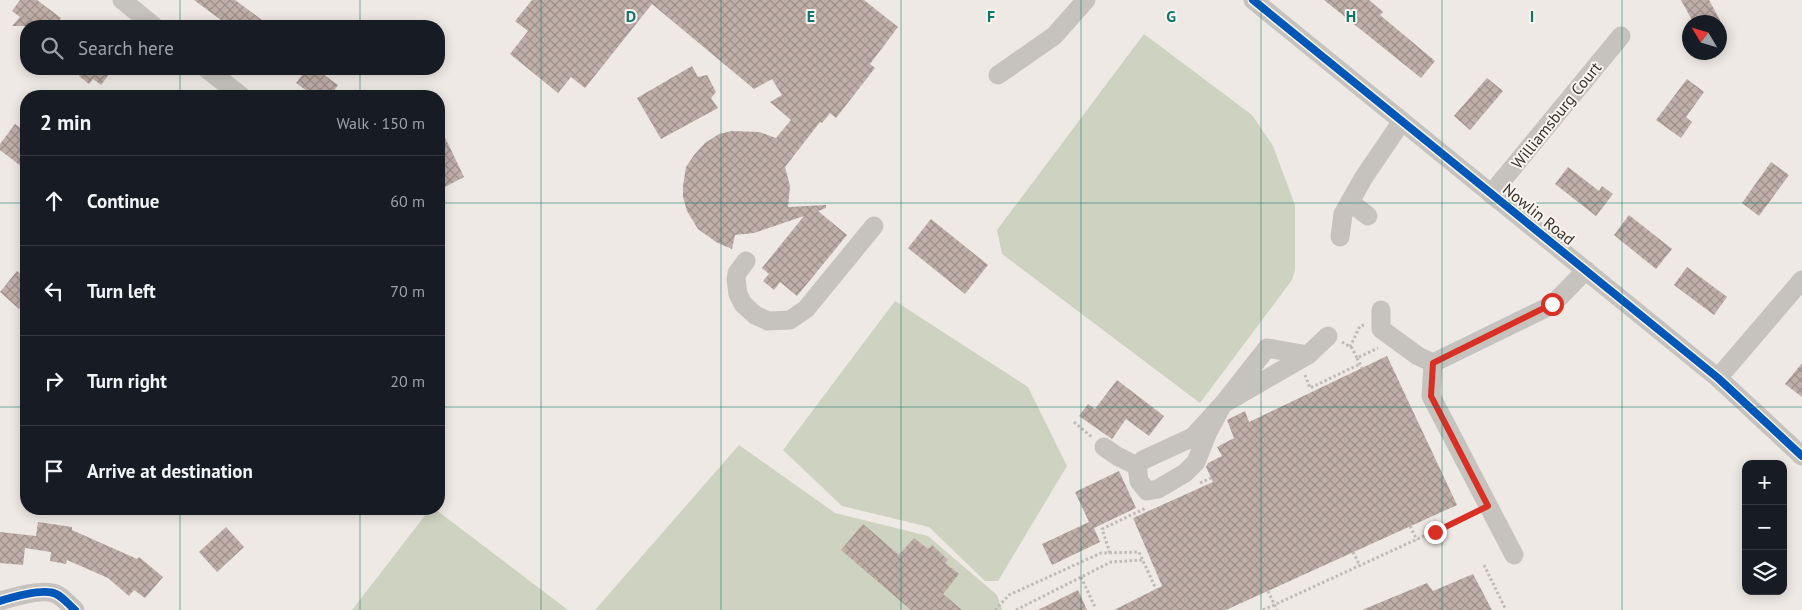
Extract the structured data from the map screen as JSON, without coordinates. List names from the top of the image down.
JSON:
{
  "streets": {
    "street": ["Williamsburg Court", "Nowlin Road"]
  },
  "crossings": [
    ["Williamsburg Court", "Nowlin Road"]
  ],
  "north": "top left",
  "page": {
    "search": "Search here",
    "heading": ["2 min", "Walk · 150 m"],
    "list": [
      ["Continue", "60 m"],
      ["Turn left", "70 m"],
      ["Turn right", "20 m"],
      "Arrive at destination"
    ],
    "map_buttons": ["+", "−"]
  },
  "grid": {
    "columns": [
      "D",
      "E",
      "F",
      "G",
      "H",
      "I"
    ]
  }
}
